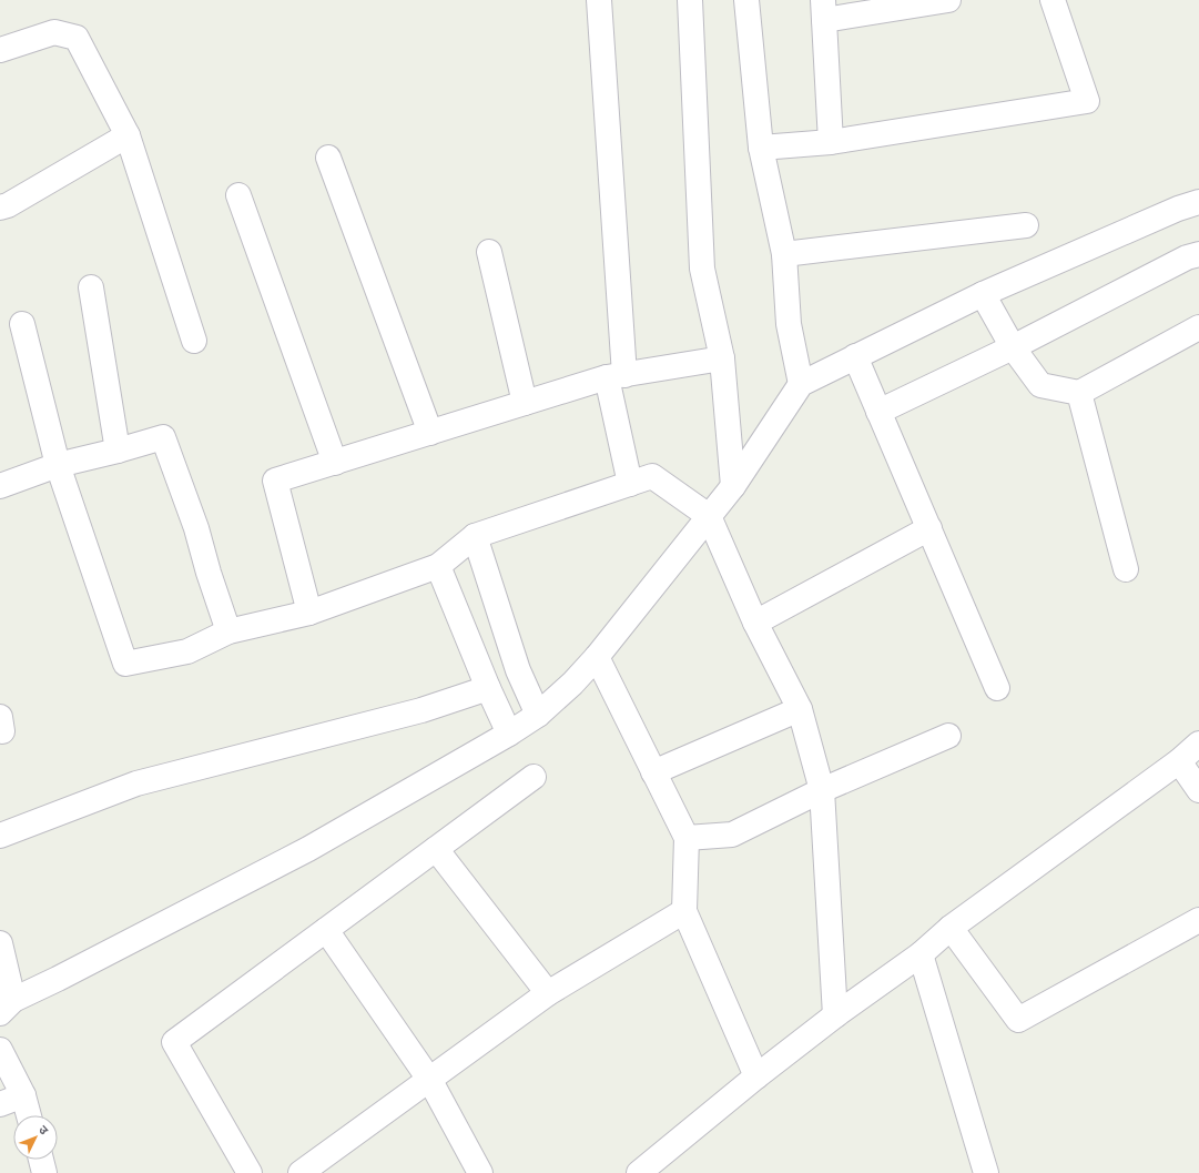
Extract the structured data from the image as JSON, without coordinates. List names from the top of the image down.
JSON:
{
  "north": "top right"
}
